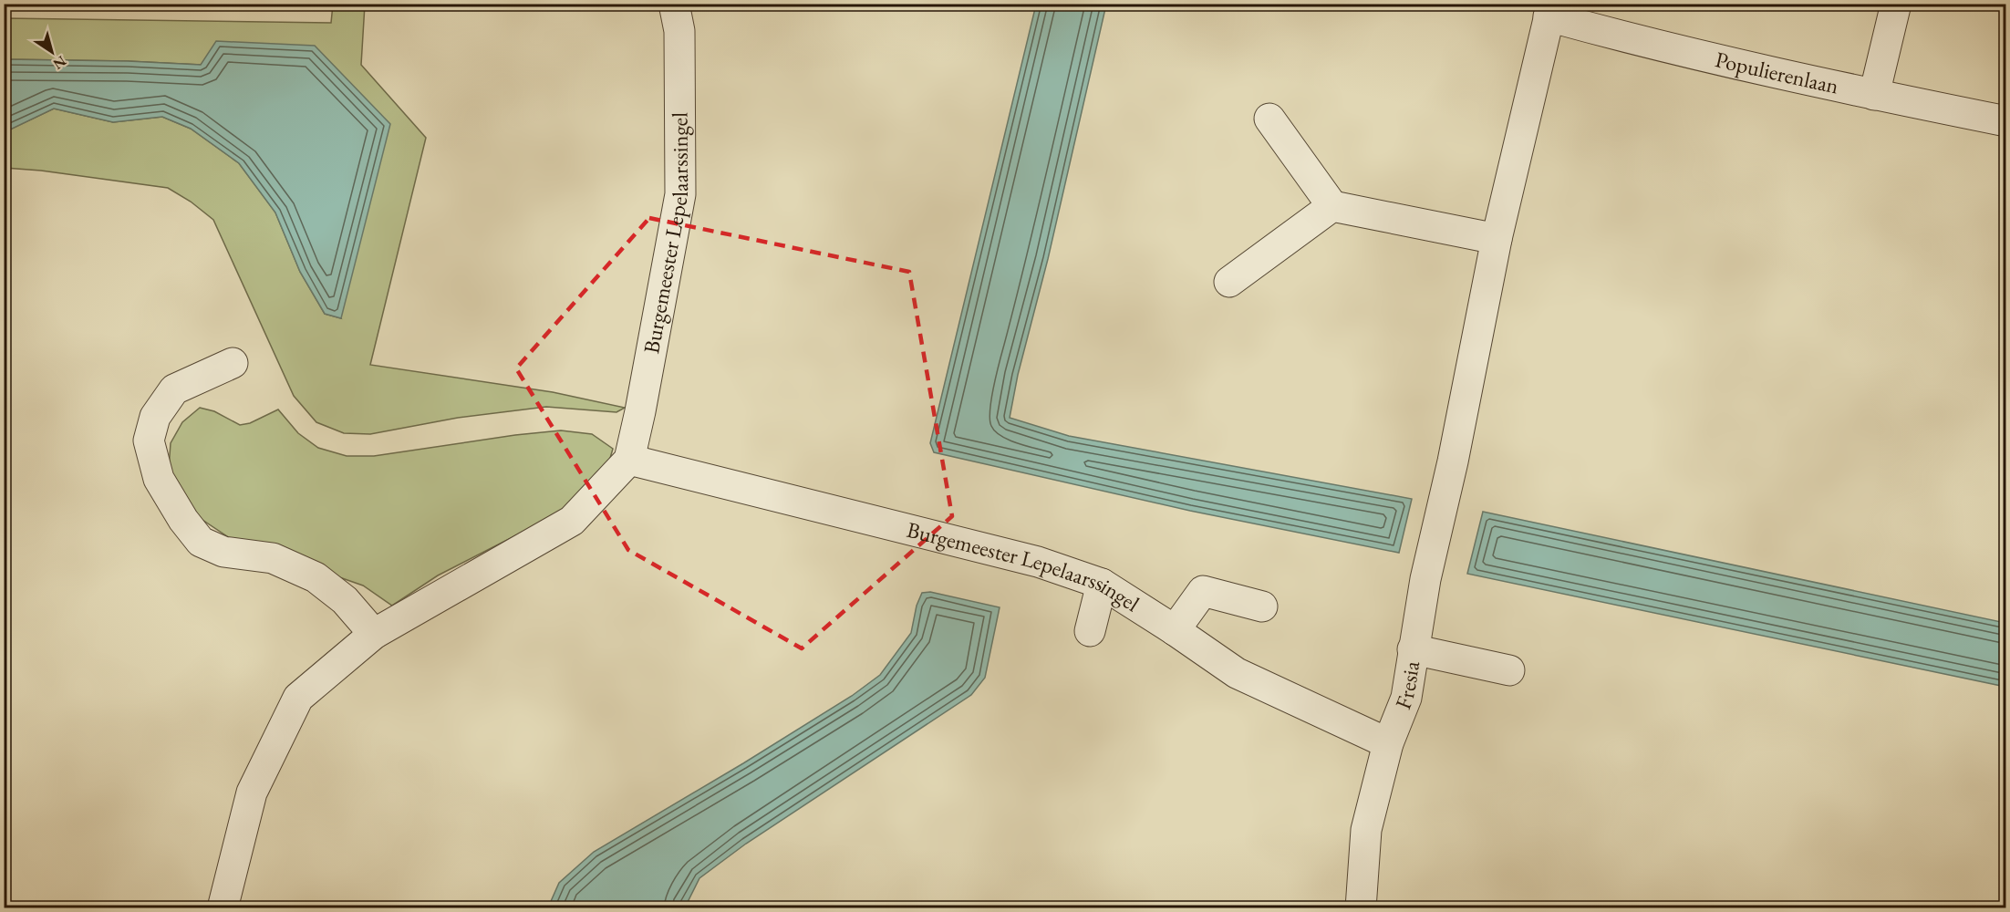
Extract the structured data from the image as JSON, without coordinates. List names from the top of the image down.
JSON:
{
  "streets": {
    "street": ["Populierenlaan", "Burgemeester Lepelaarssingel", "Fresia"]
  },
  "crossings": [
    ["Populierenlaan", "Fresia"],
    ["Burgemeester Lepelaarssingel", "Fresia"]
  ],
  "north": "bottom right"
}
